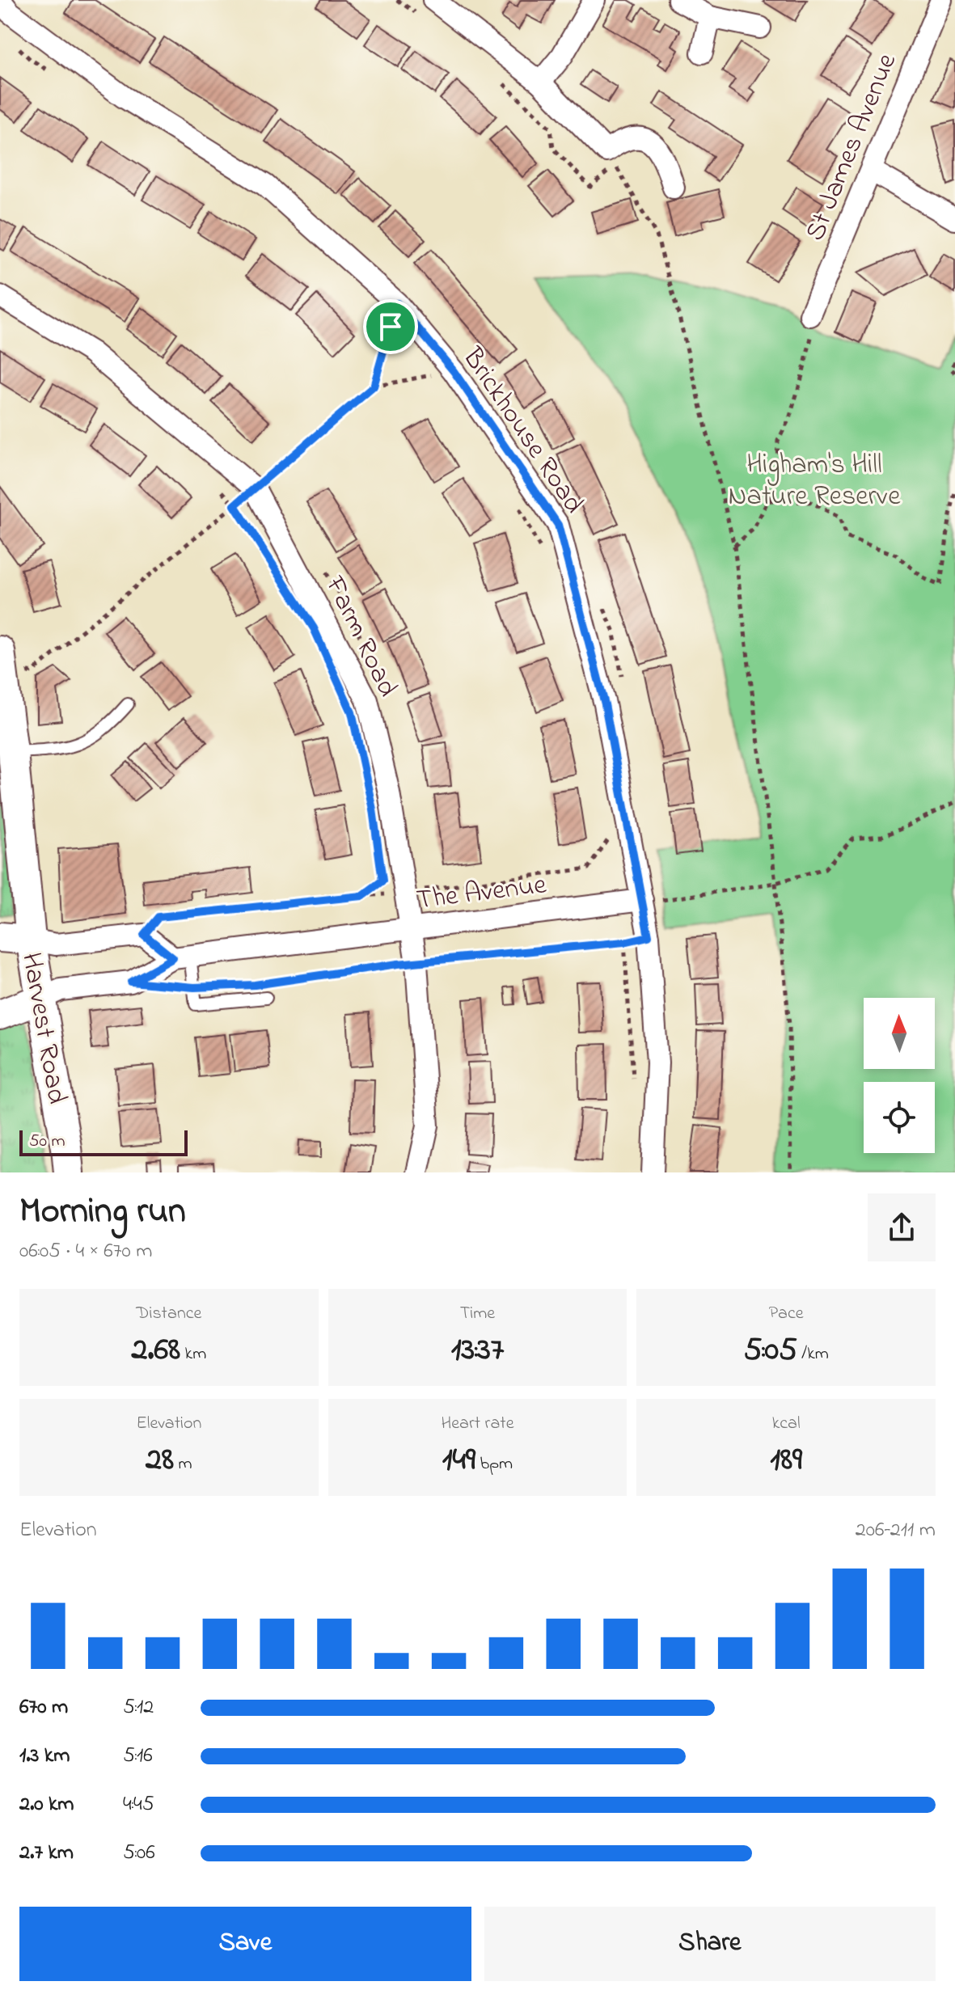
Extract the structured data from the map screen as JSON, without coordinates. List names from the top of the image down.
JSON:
{
  "streets": {
    "street": [
      "St James Avenue",
      "Brickhouse Road",
      "Farm Road",
      "The Avenue",
      "Harvest Road"
    ]
  },
  "crossings": [
    ["Brickhouse Road", "The Avenue"],
    ["Farm Road", "The Avenue"],
    ["The Avenue", "Harvest Road"]
  ],
  "parks": ["Higham's Hill Nature Reserve"],
  "scale_bar": "50 m",
  "north": "top",
  "page": {
    "scale": "50 m",
    "heading": ["Morning run", "06:05 · 4 × 670 m"],
    "stats": [
      ["Distance", "2.68 km"],
      ["Time", "13:37"],
      ["Pace", "5:05 /km"],
      ["Elevation", "28 m"],
      ["Heart rate", "149 bpm"],
      ["kcal", "189"]
    ],
    "chart": ["Elevation", "206–211 m"],
    "list": [
      {
        "name": "670 m",
        "note": "5:12"
      },
      {
        "name": "1.3 km",
        "note": "5:16"
      },
      {
        "name": "2.0 km",
        "note": "4:45"
      },
      {
        "name": "2.7 km",
        "note": "5:06"
      }
    ],
    "buttons": ["Save", "Share"]
  }
}
